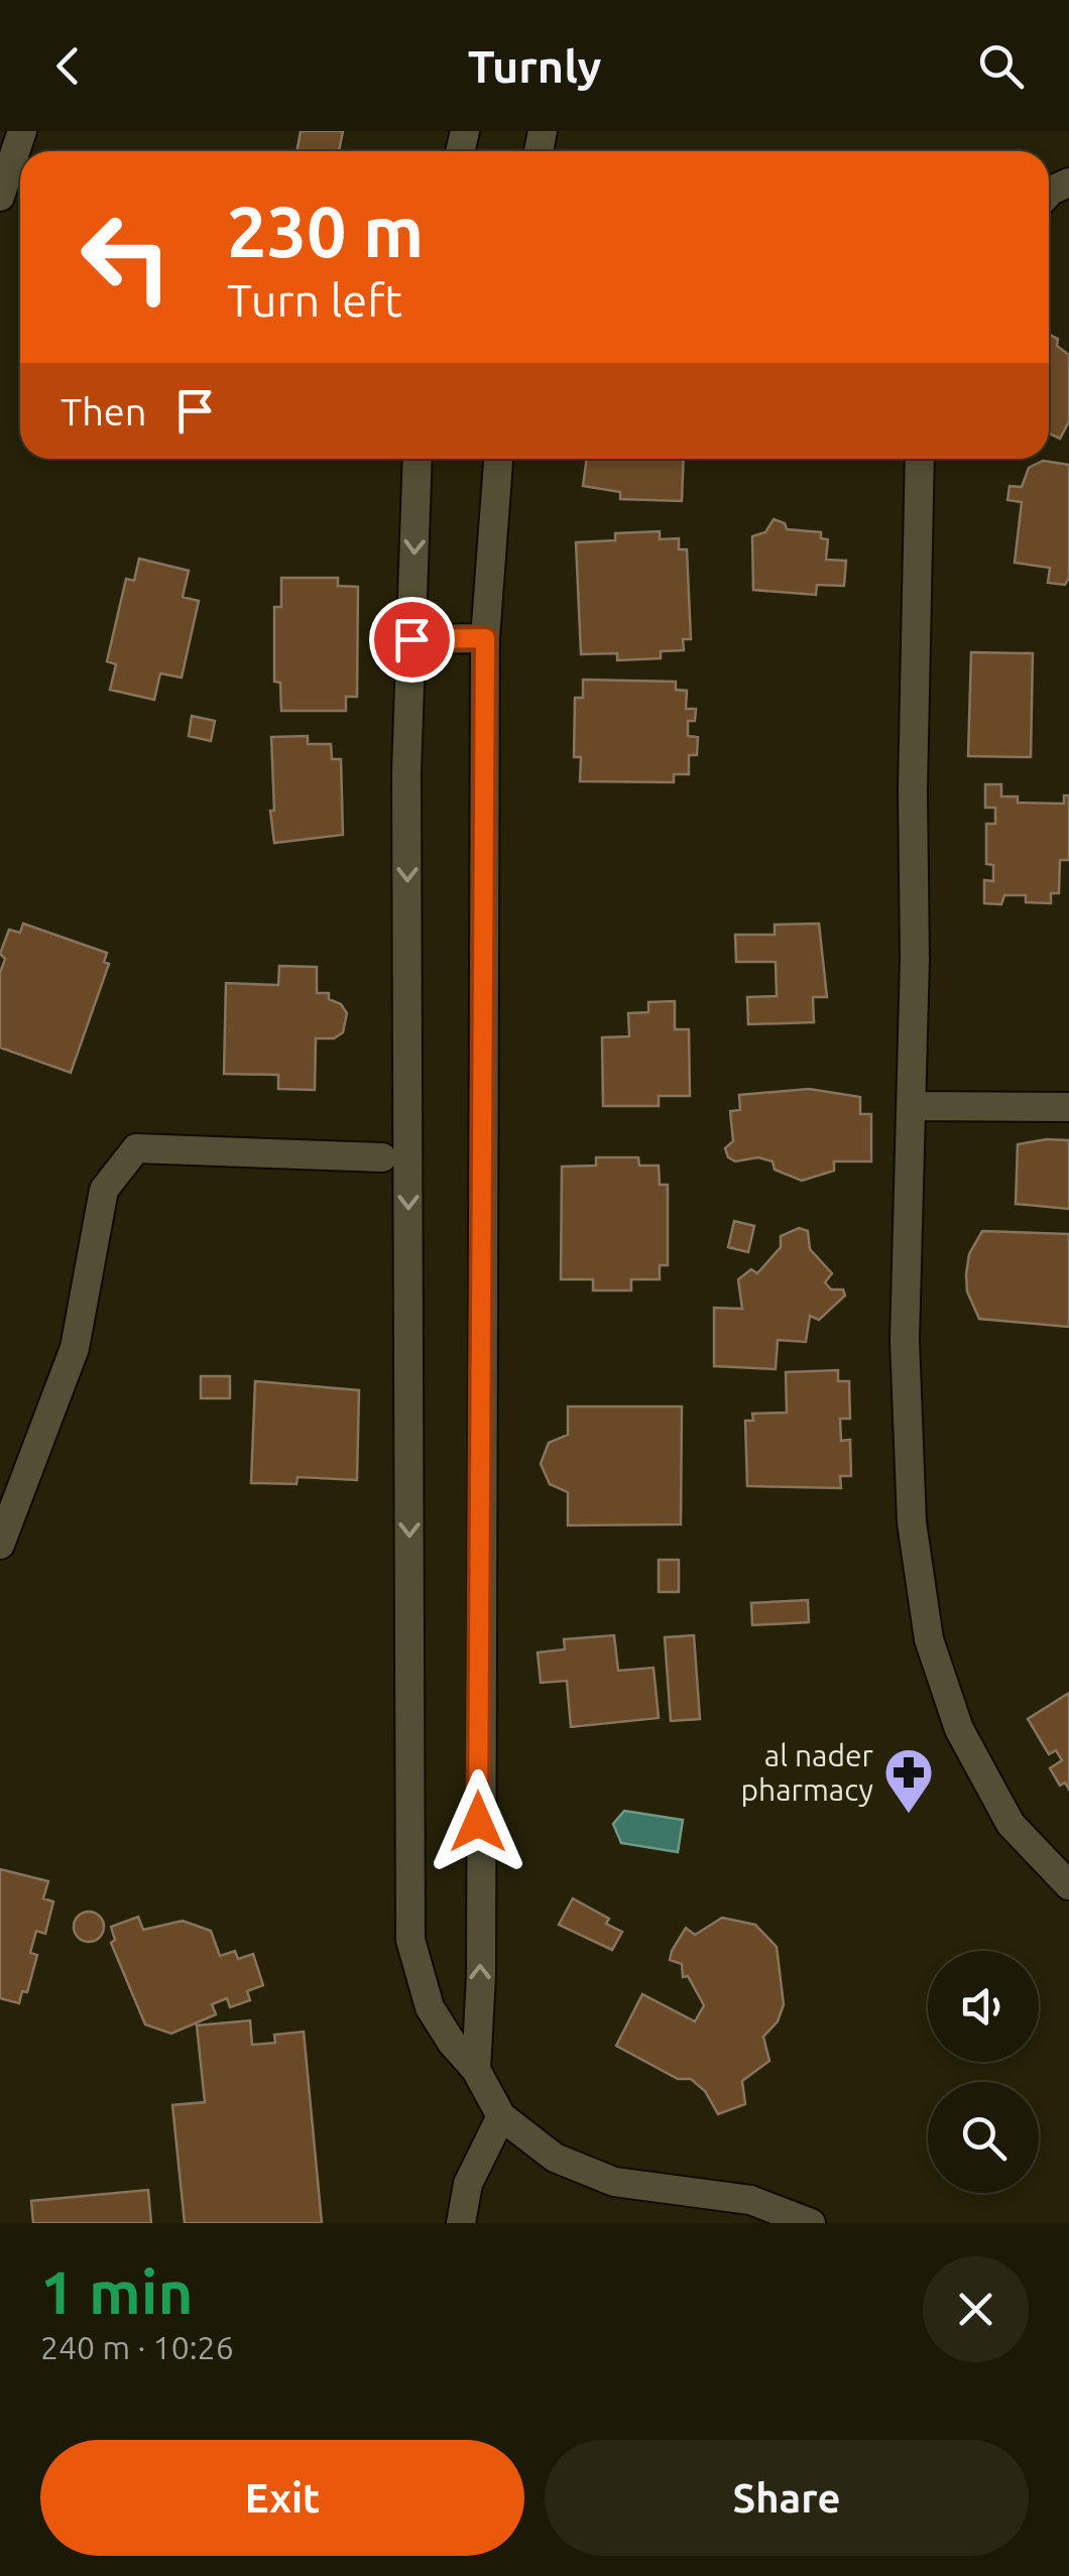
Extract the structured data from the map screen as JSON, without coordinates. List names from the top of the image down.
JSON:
{
  "places": {
    "pharmacy": ["al nader pharmacy"]
  },
  "page": {
    "header": "Turnly",
    "turn": ["230 m", "Turn left"],
    "then": "Then",
    "heading": ["1 min", "240 m · 10:26"],
    "buttons": ["Exit", "Share"]
  }
}
